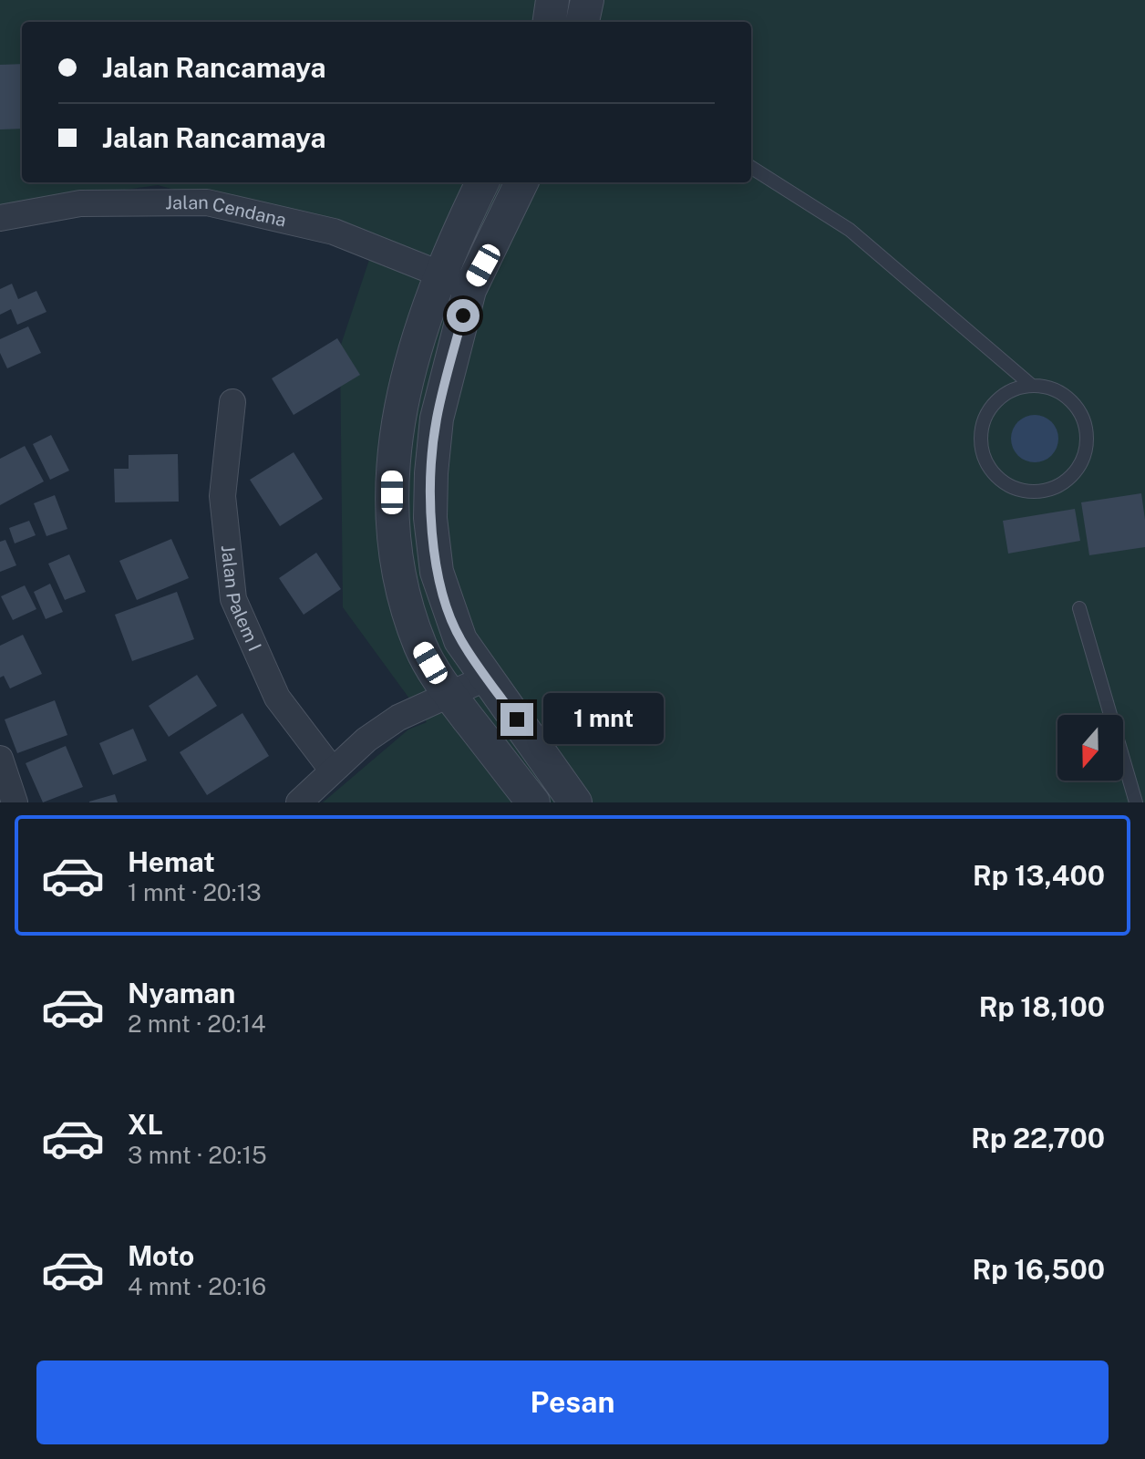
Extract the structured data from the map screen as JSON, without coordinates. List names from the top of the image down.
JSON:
{
  "streets": {
    "street": ["Jalan Cendana", "Jalan Palem I"]
  },
  "north": "bottom",
  "page": {
    "banner": ["Jalan Rancamaya", "Jalan Rancamaya"],
    "bubble": "1 mnt",
    "list": [
      {
        "name": "Hemat",
        "note": "1 mnt · 20:13",
        "value": "Rp 13,400"
      },
      {
        "name": "Nyaman",
        "note": "2 mnt · 20:14",
        "value": "Rp 18,100"
      },
      {
        "name": "XL",
        "note": "3 mnt · 20:15",
        "value": "Rp 22,700"
      },
      {
        "name": "Moto",
        "note": "4 mnt · 20:16",
        "value": "Rp 16,500"
      }
    ],
    "buttons": "Pesan"
  }
}
